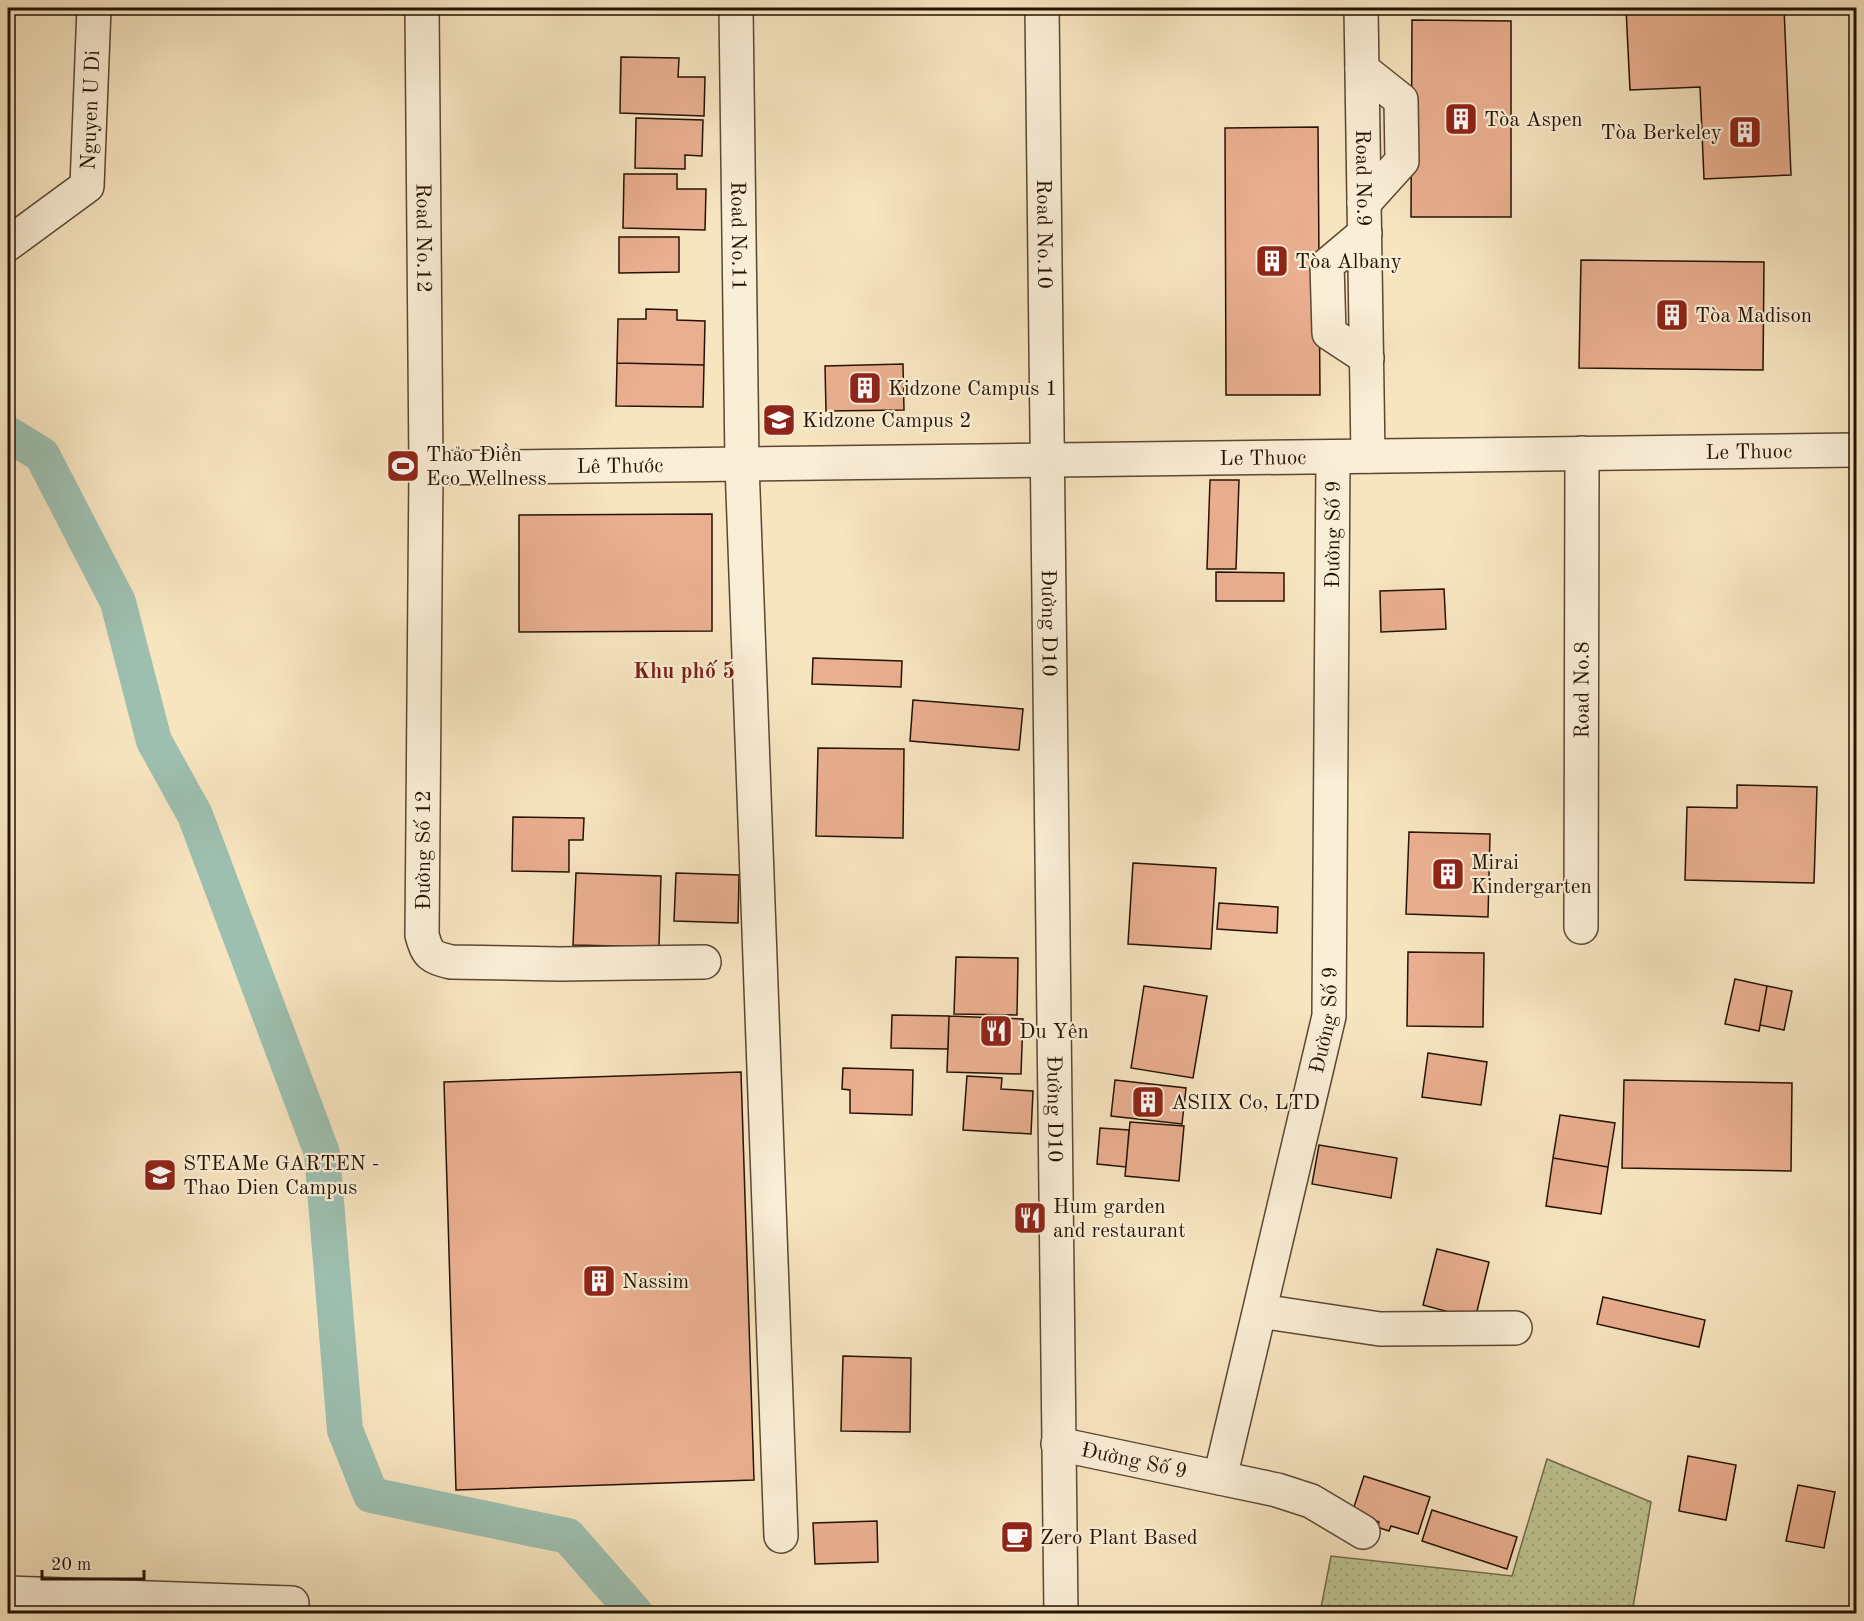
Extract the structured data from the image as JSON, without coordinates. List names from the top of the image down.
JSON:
{
  "streets": {
    "street": [
      "Nguyen U Di",
      "Road No.9",
      "Road No.10",
      "Road No.11",
      "Road No.12",
      "Le Thuoc",
      "Lê Thước",
      "Đường Số 9",
      "Đường D10",
      "Road No.8",
      "Đường Số 12"
    ]
  },
  "crossings": [
    ["Road No.9", "Le Thuoc"],
    ["Road No.10", "Le Thuoc"],
    ["Road No.10", "Đường D10"],
    ["Road No.11", "Le Thuoc"],
    ["Road No.11", "Lê Thước"],
    ["Road No.12", "Lê Thước"],
    ["Road No.12", "Đường Số 12"],
    ["Le Thuoc", "Lê Thước"],
    ["Le Thuoc", "Đường Số 9"],
    ["Le Thuoc", "Đường D10"],
    ["Le Thuoc", "Road No.8"],
    ["Lê Thước", "Đường Số 12"],
    ["Đường Số 9", "Đường D10"]
  ],
  "districts": ["Khu phố 5"],
  "places": {
    "building": [
      "Tòa Aspen",
      "Tòa Berkeley",
      "Tòa Albany",
      "Tòa Madison",
      "Kidzone Campus 1",
      "Mirai Kindergarten",
      "ASIIX Co, LTD",
      "Nassim"
    ],
    "school or university": ["Kidzone Campus 2", "STEAMe GARTEN - Thao Dien Campus"],
    "sports": ["Thảo Điền Eco Wellness"],
    "restaurant": ["Du Yên", "Hum garden and restaurant"],
    "cafe": ["Zero Plant Based"]
  },
  "scale_bar": "20 m"
}
